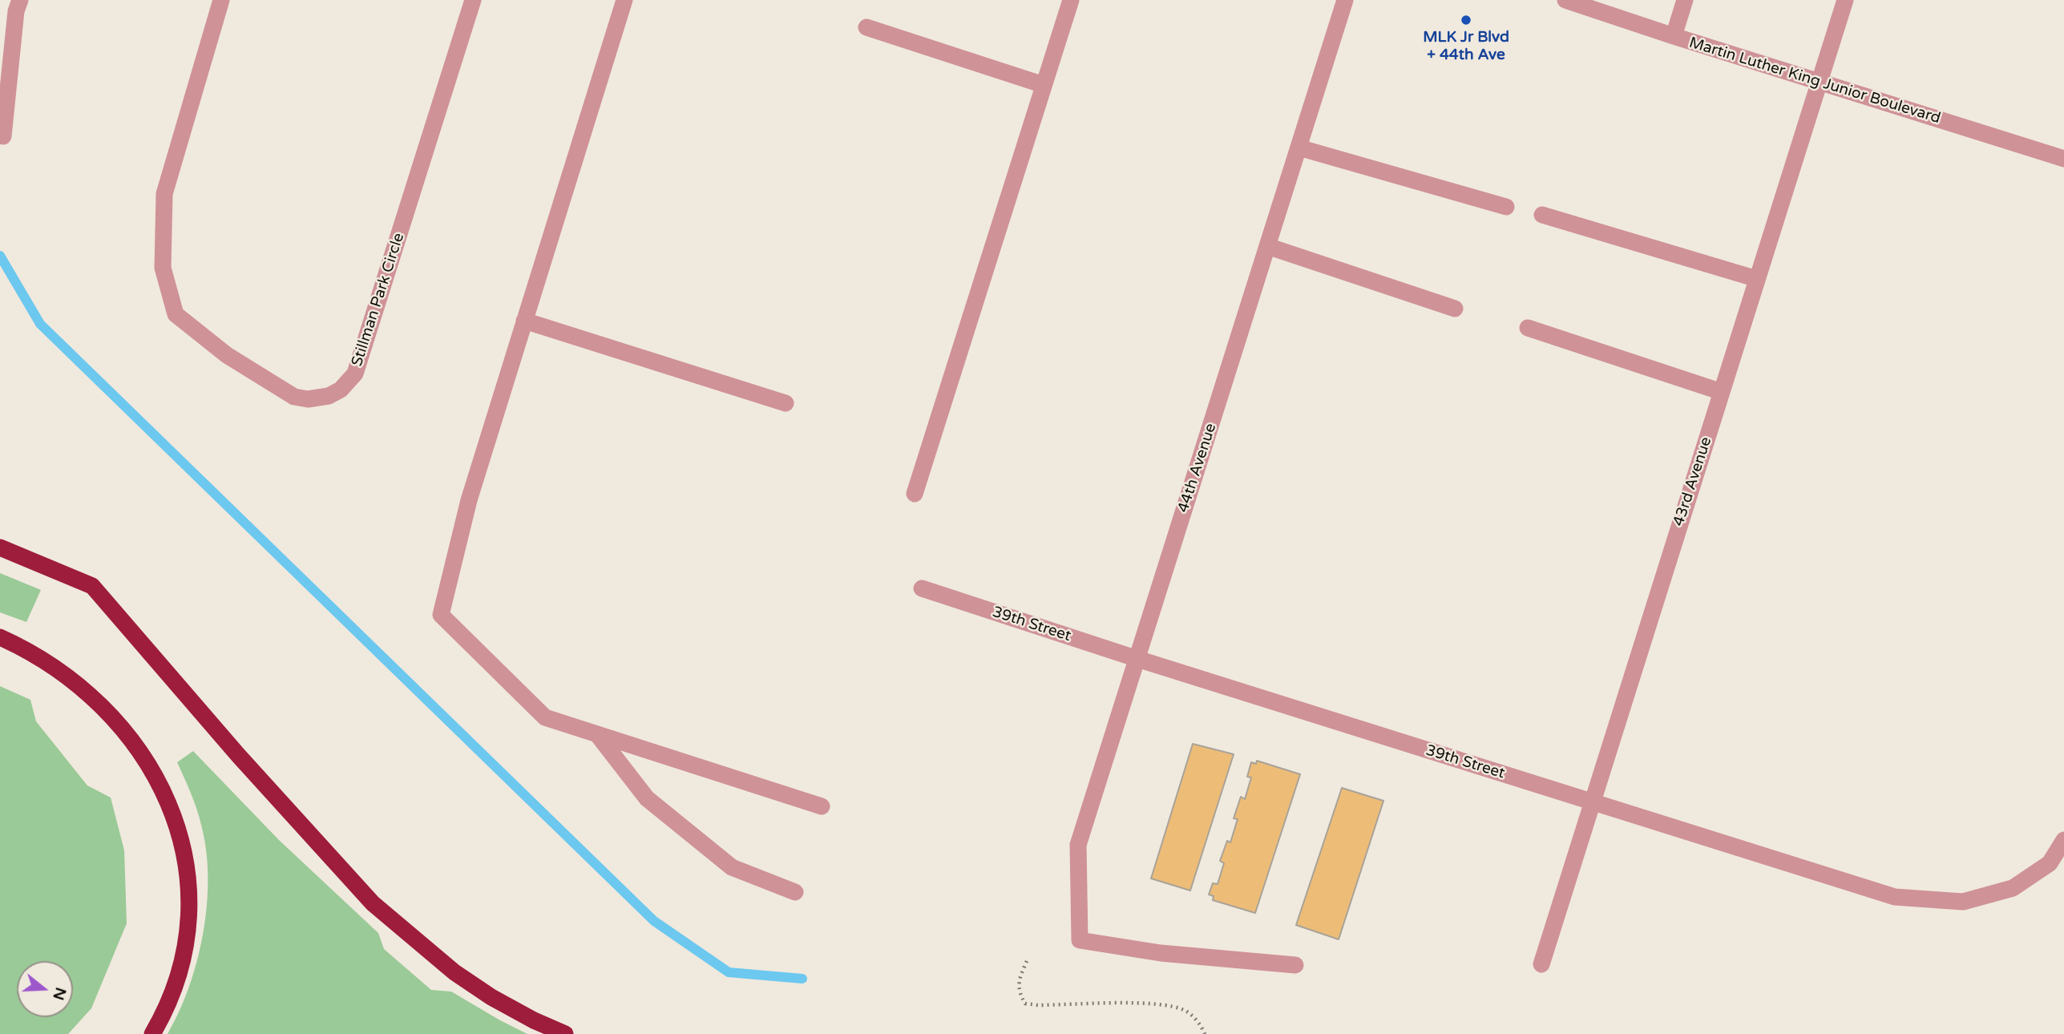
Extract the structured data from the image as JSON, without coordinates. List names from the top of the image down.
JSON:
{
  "streets": {
    "street": [
      "Martin Luther King Junior Boulevard",
      "Stillman Park Circle",
      "44th Avenue",
      "43rd Avenue",
      "39th Street"
    ]
  },
  "crossings": [
    ["Martin Luther King Junior Boulevard", "43rd Avenue"],
    ["44th Avenue", "39th Street"],
    ["43rd Avenue", "39th Street"]
  ],
  "places": ["MLK Jr Blvd + 44th Ave"],
  "north": "right"
}
